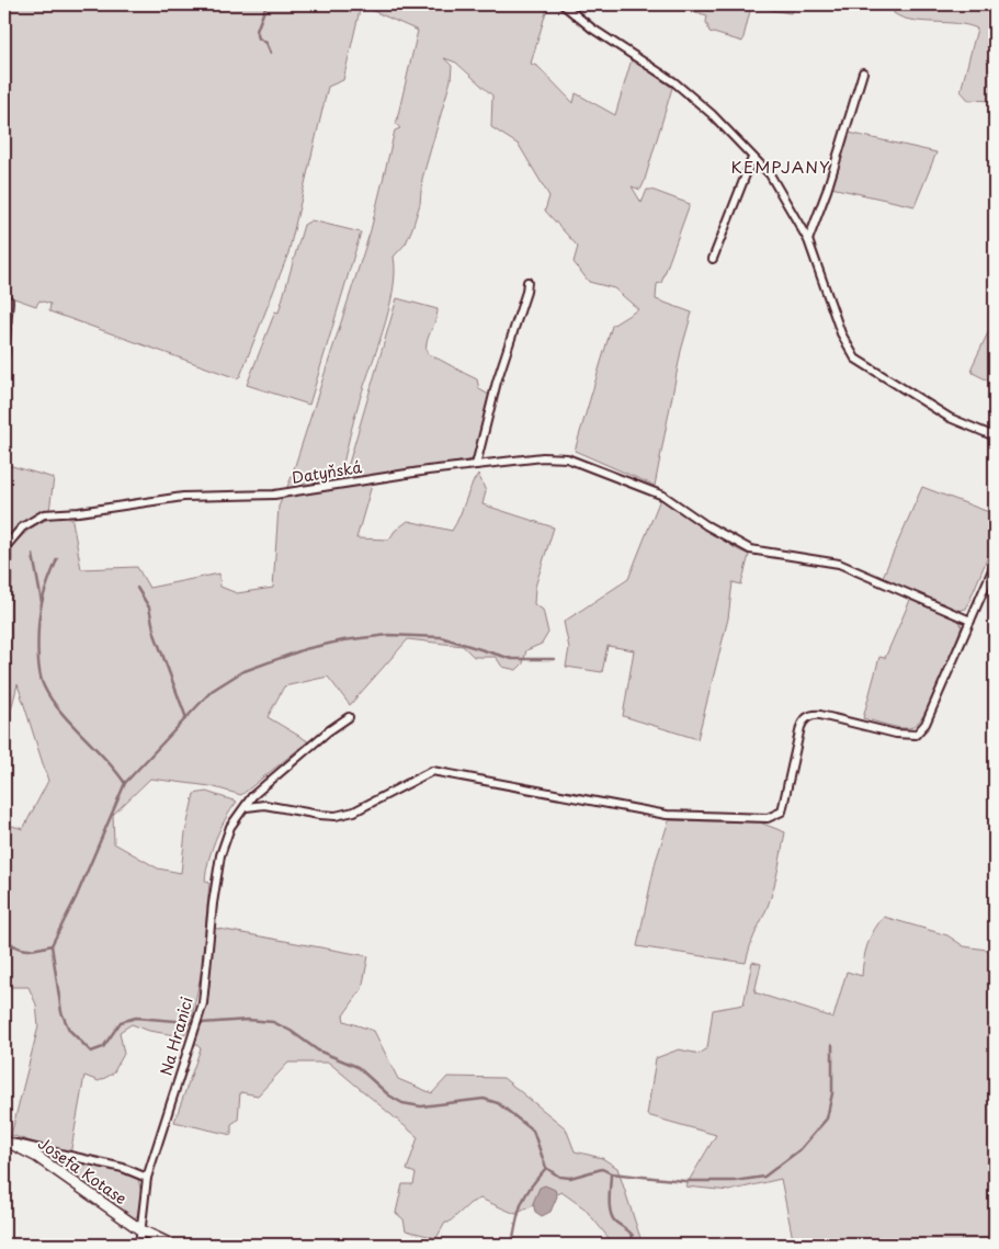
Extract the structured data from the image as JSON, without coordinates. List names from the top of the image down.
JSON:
{
  "streets": {
    "street": ["Datyňská", "Na Hranici", "Josefa Kotase"]
  },
  "crossings": [
    ["Na Hranici", "Josefa Kotase"]
  ],
  "districts": ["KEMPJANY"]
}
